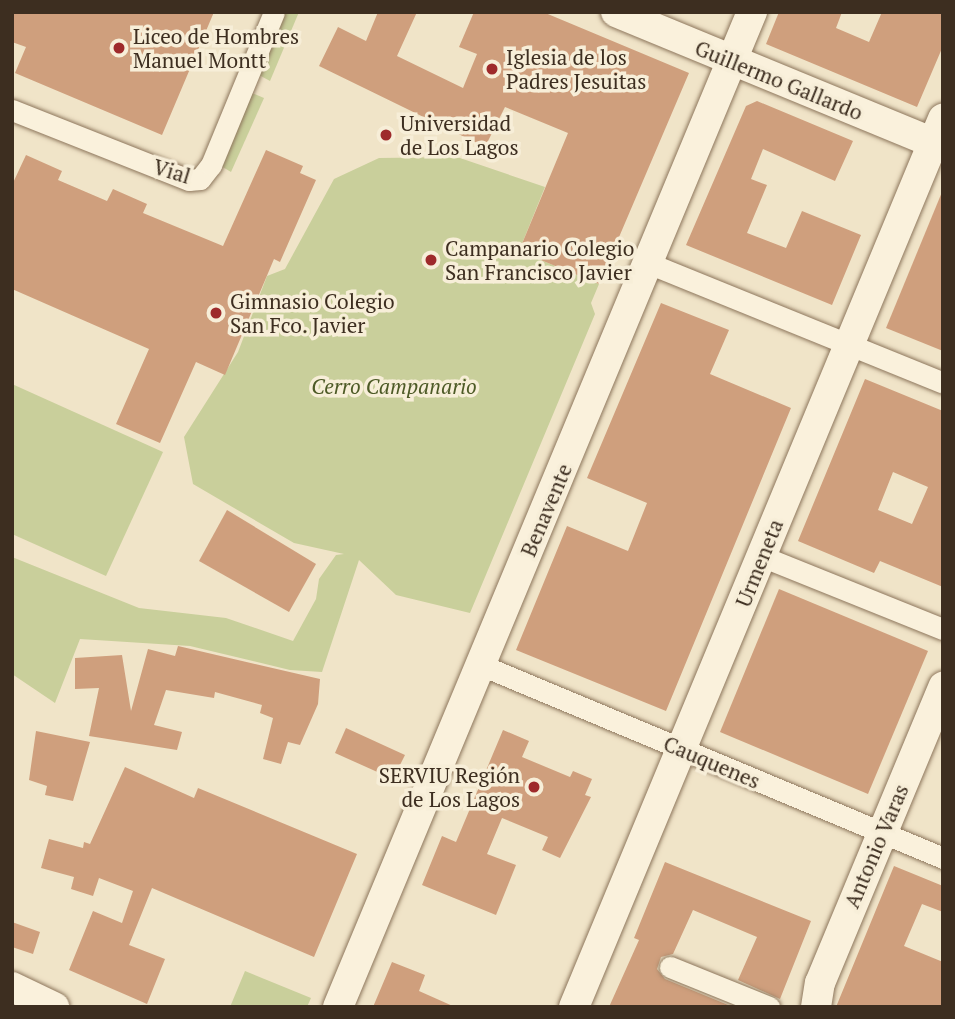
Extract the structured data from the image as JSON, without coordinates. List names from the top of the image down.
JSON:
{
  "streets": {
    "main road": [
      "Guillermo Gallardo",
      "Benavente",
      "Urmeneta",
      "Antonio Varas"
    ],
    "street": ["Vial", "Cauquenes"]
  },
  "crossings": [
    ["Guillermo Gallardo", "Benavente"],
    ["Guillermo Gallardo", "Urmeneta"],
    ["Benavente", "Cauquenes"],
    ["Urmeneta", "Cauquenes"],
    ["Cauquenes", "Antonio Varas"]
  ],
  "parks": ["Cerro Campanario"],
  "places": [
    "Liceo de Hombres Manuel Montt",
    "Iglesia de los Padres Jesuitas",
    "Universidad de Los Lagos",
    "Campanario Colegio San Francisco Javier",
    "Gimnasio Colegio San Fco. Javier",
    "SERVIU Región de Los Lagos"
  ]
}
